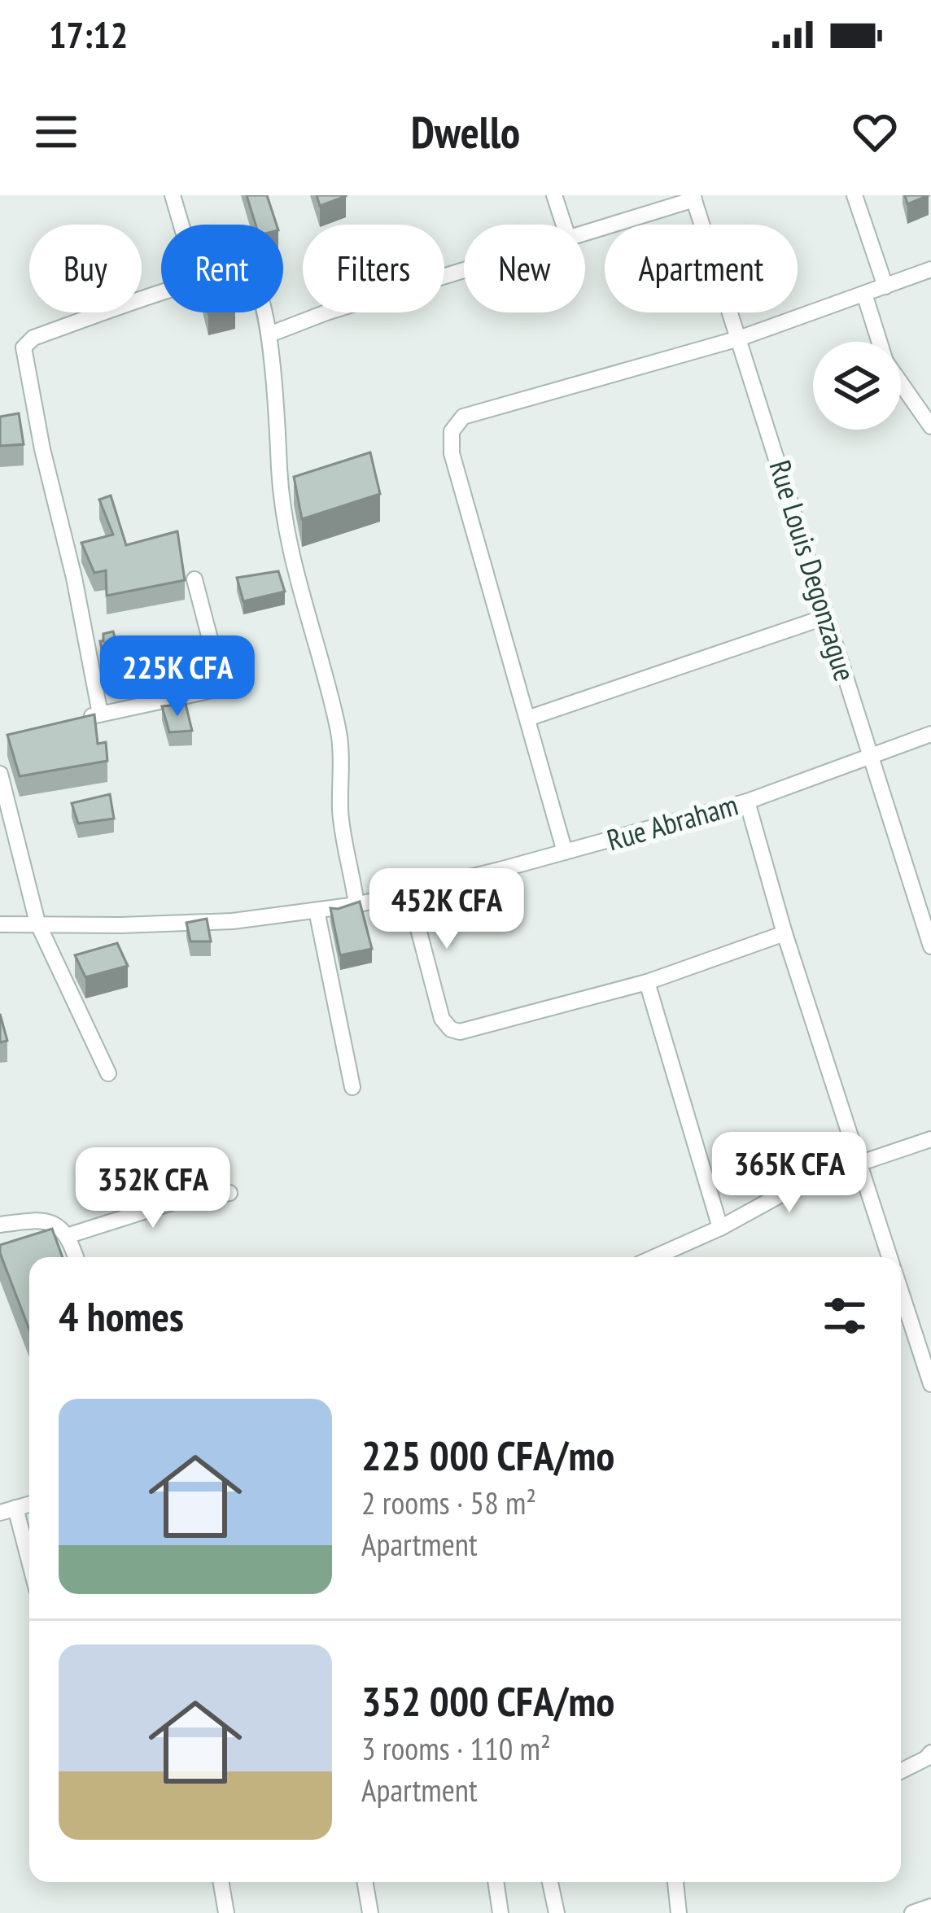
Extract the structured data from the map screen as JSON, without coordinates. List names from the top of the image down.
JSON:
{
  "streets": {
    "street": ["Rue Louis Degonzague", "Rue Abraham"]
  },
  "crossings": [
    ["Rue Louis Degonzague", "Rue Abraham"]
  ],
  "page": {
    "status": "17:12",
    "header": "Dwello",
    "chip": [
      "Buy",
      "Rent",
      "Filters",
      "New",
      "Apartment"
    ],
    "price": [
      "225K CFA",
      "452K CFA",
      "365K CFA",
      "352K CFA"
    ],
    "heading": "4 homes",
    "list": [
      {
        "name": "225 000 CFA/mo",
        "note": "2 rooms · 58 m² · Apartment"
      },
      {
        "name": "352 000 CFA/mo",
        "note": "3 rooms · 110 m² · Apartment"
      }
    ]
  }
}
